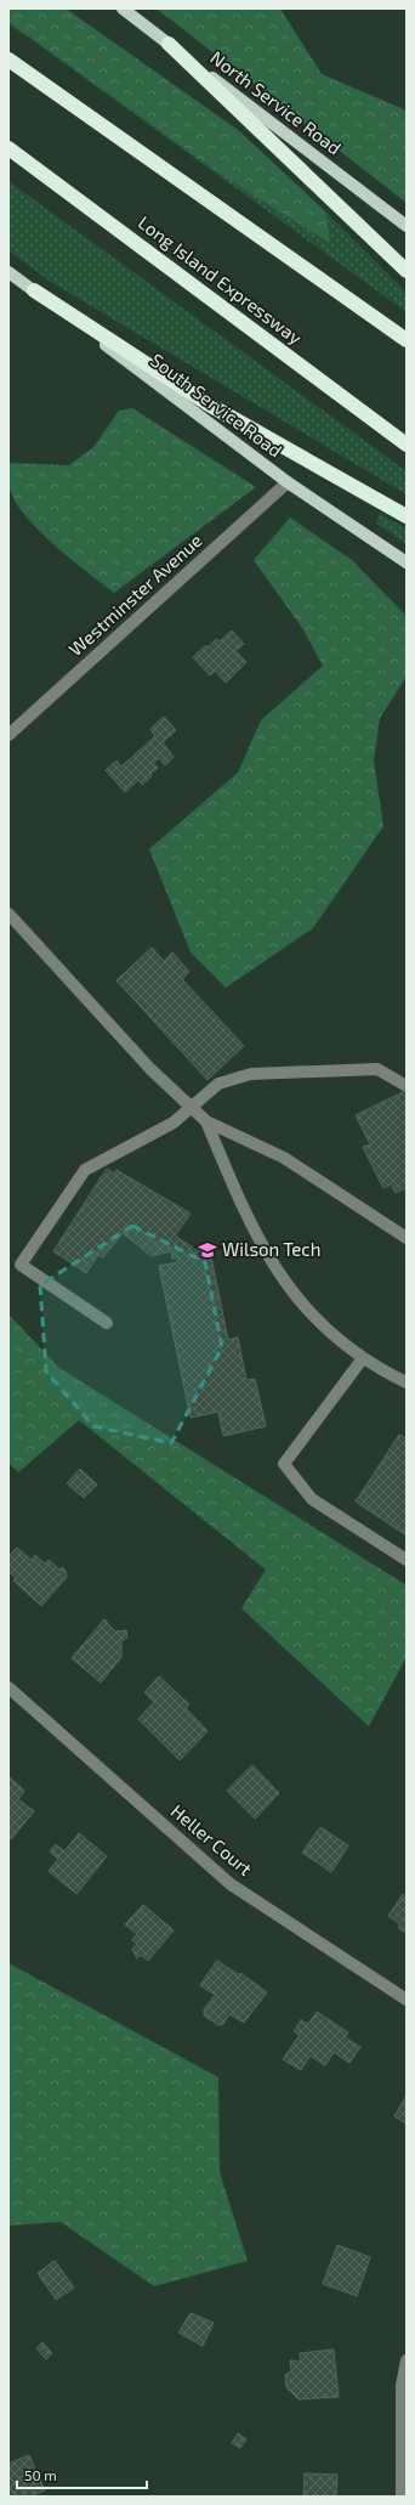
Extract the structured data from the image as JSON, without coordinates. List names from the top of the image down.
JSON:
{
  "streets": {
    "highway": ["Long Island Expressway"],
    "main road": ["North Service Road", "South Service Road"],
    "street": ["Westminster Avenue", "Heller Court"]
  },
  "crossings": [
    ["South Service Road", "Westminster Avenue"]
  ],
  "places": {
    "school or university": ["Wilson Tech"]
  },
  "scale_bar": "50 m"
}
